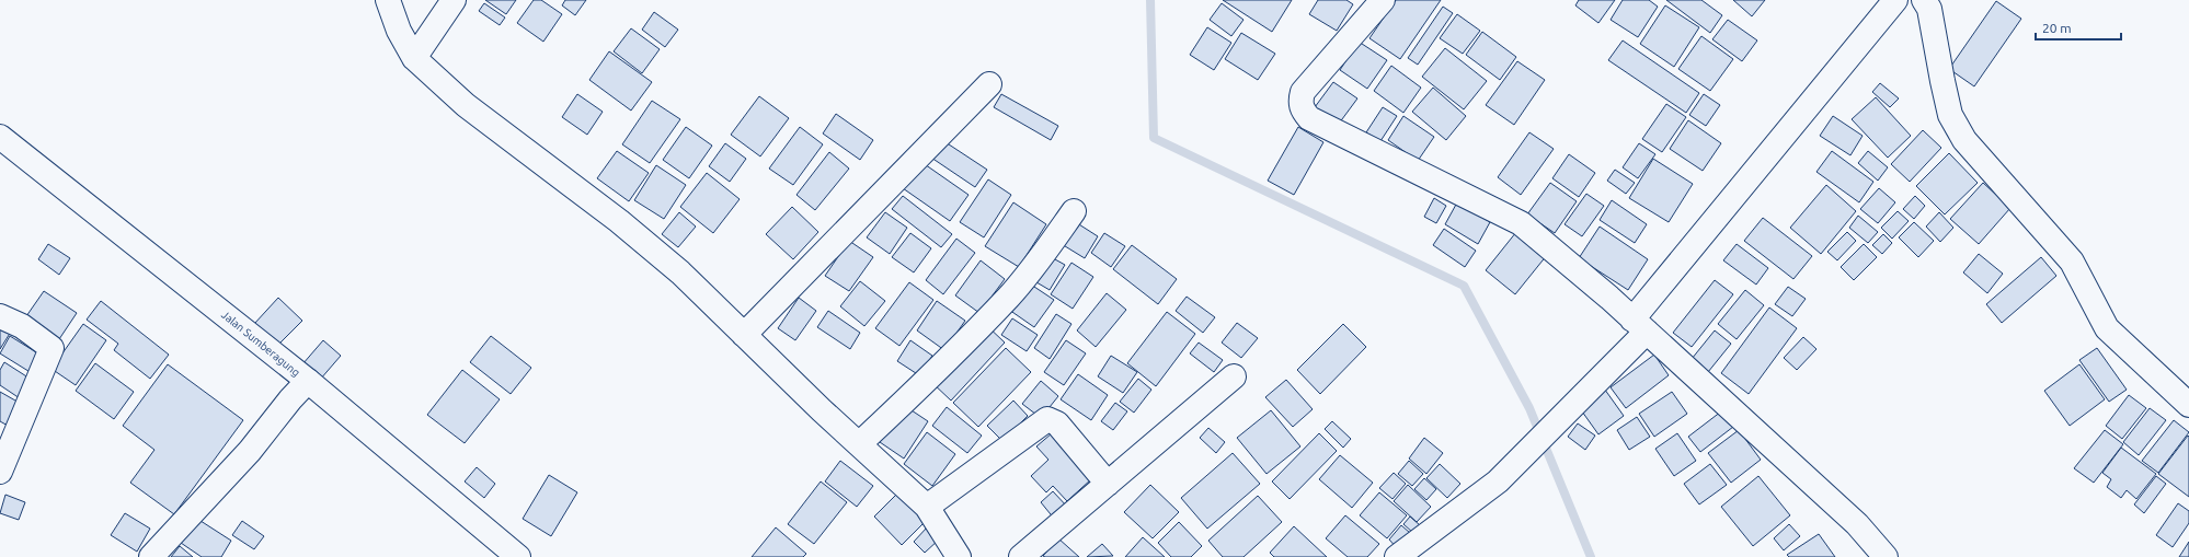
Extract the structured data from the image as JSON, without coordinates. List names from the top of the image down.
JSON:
{
  "streets": {
    "street": ["Jalan Sumberagung"]
  },
  "scale_bar": "20 m"
}
